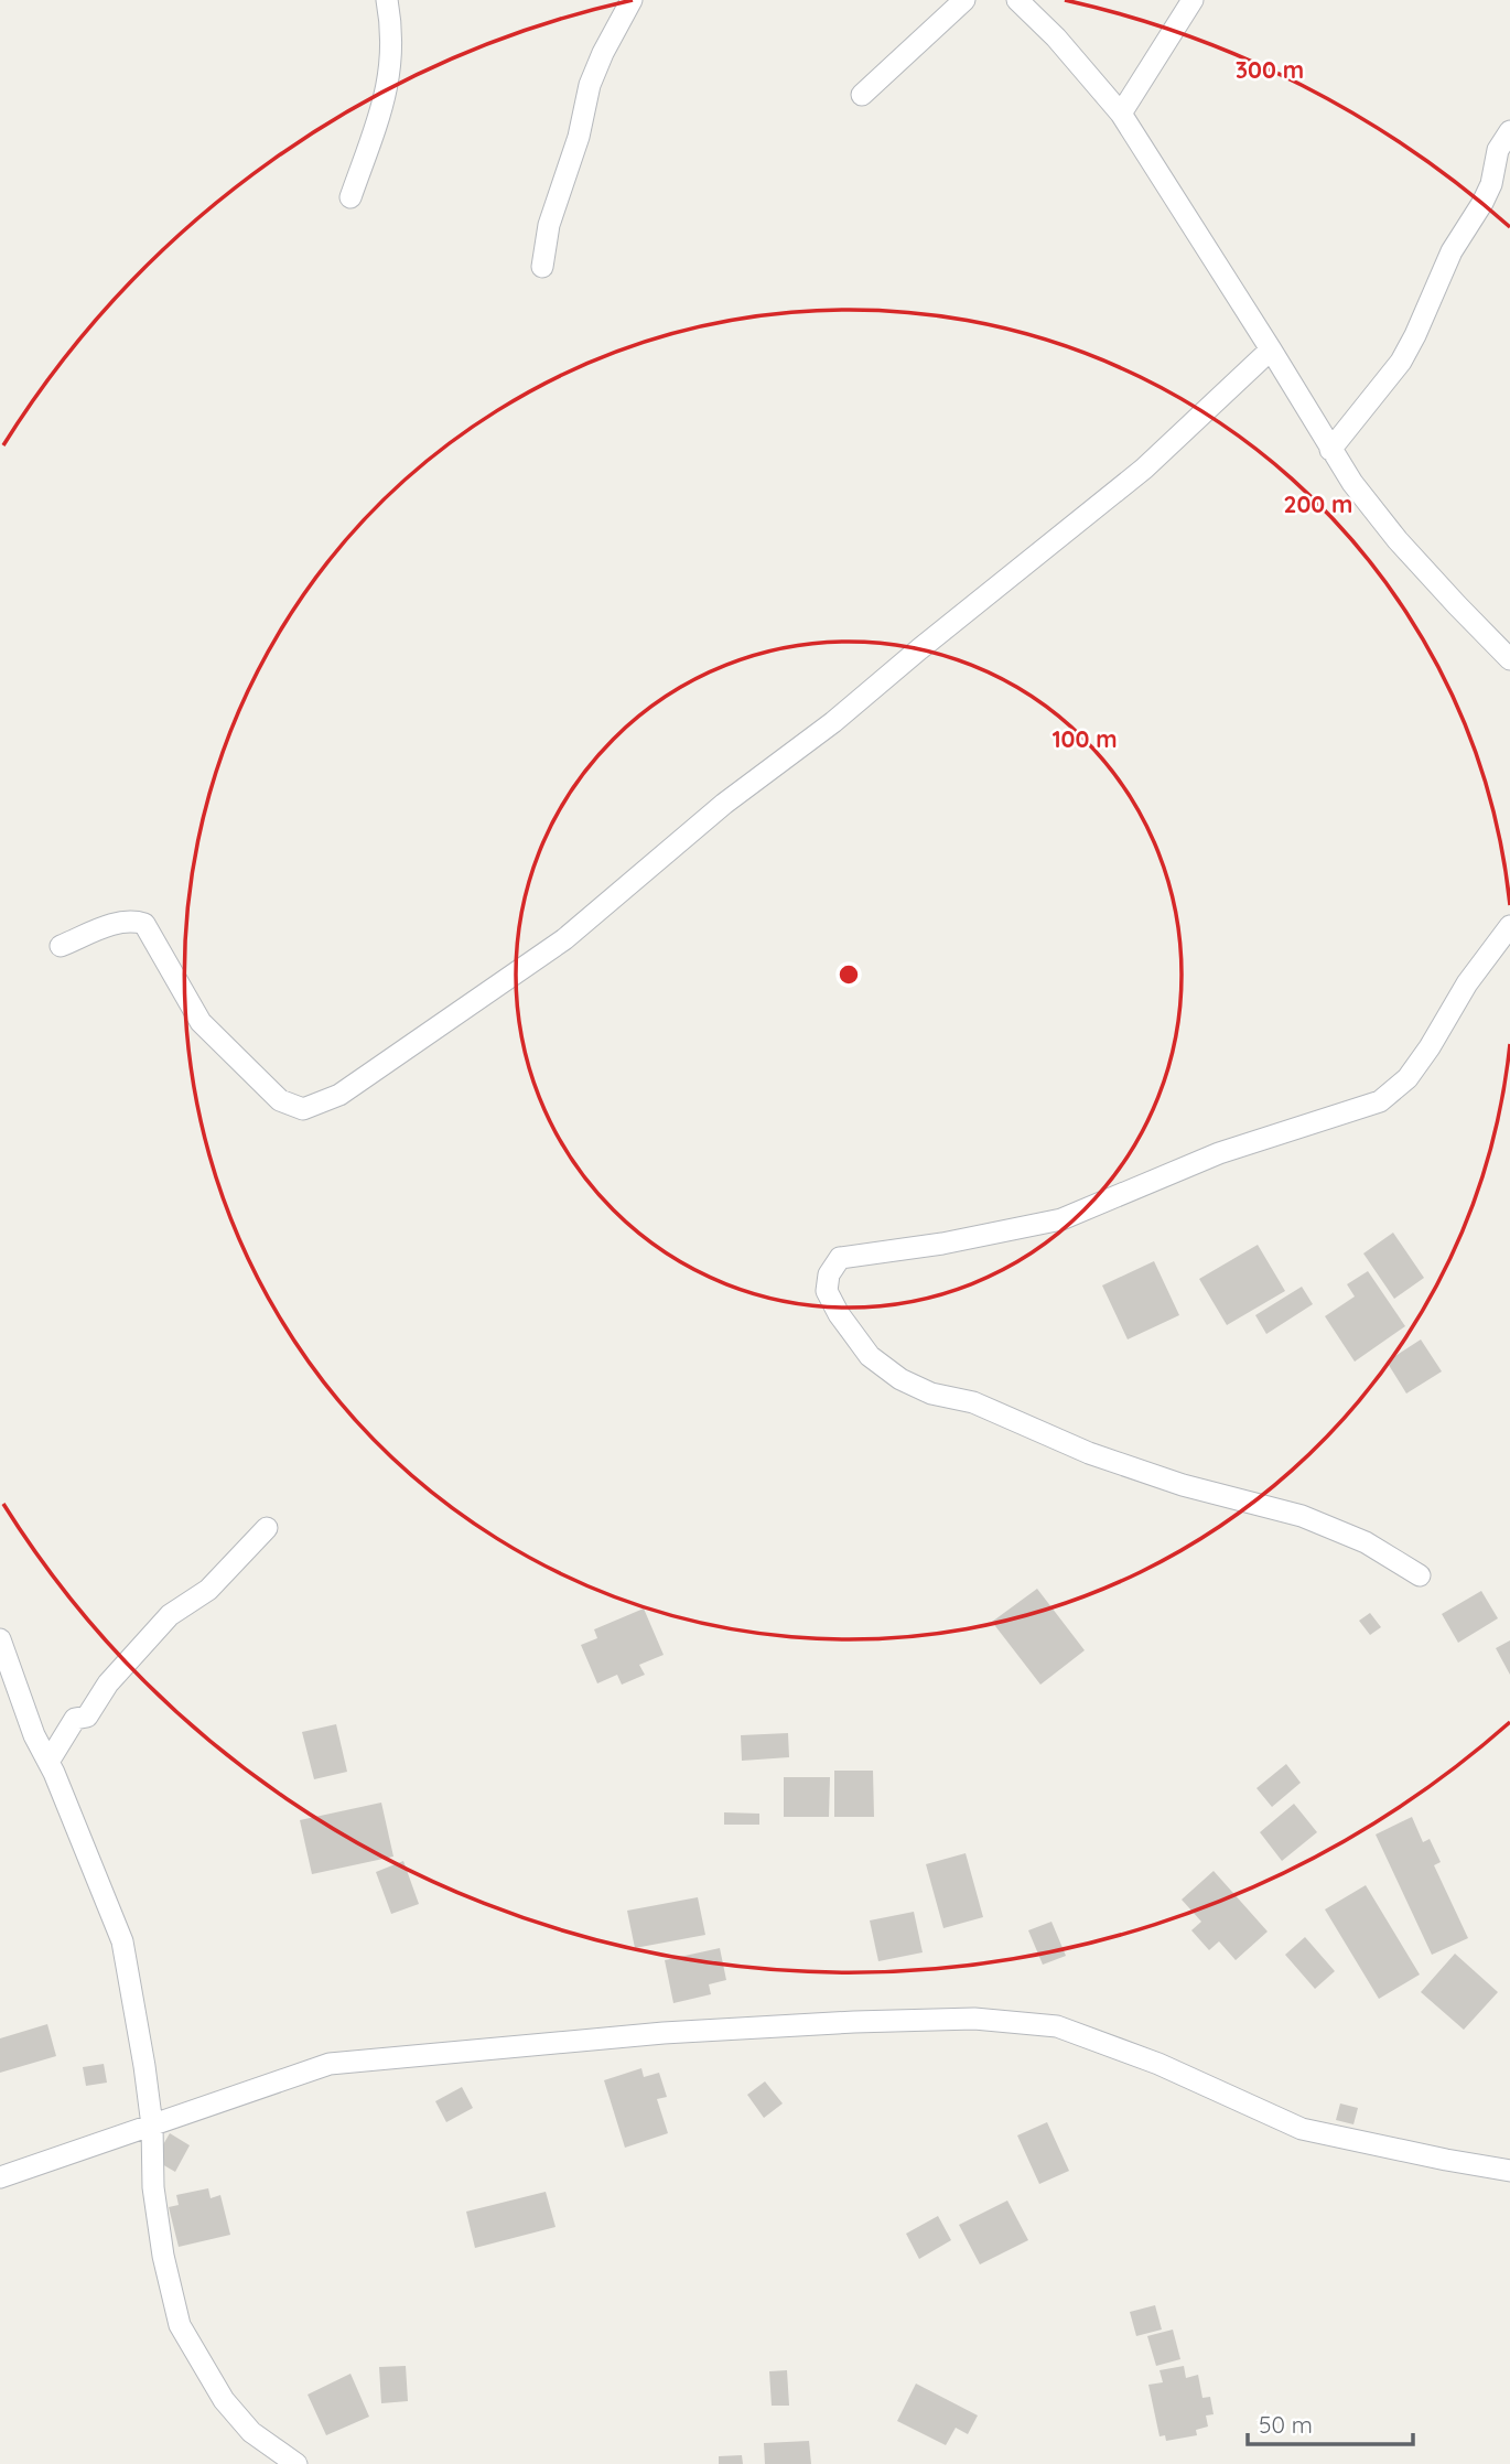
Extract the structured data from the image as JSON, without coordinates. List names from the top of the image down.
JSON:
{
  "scale_bar": "50 m",
  "rings": ["300 m", "200 m", "100 m"]
}
